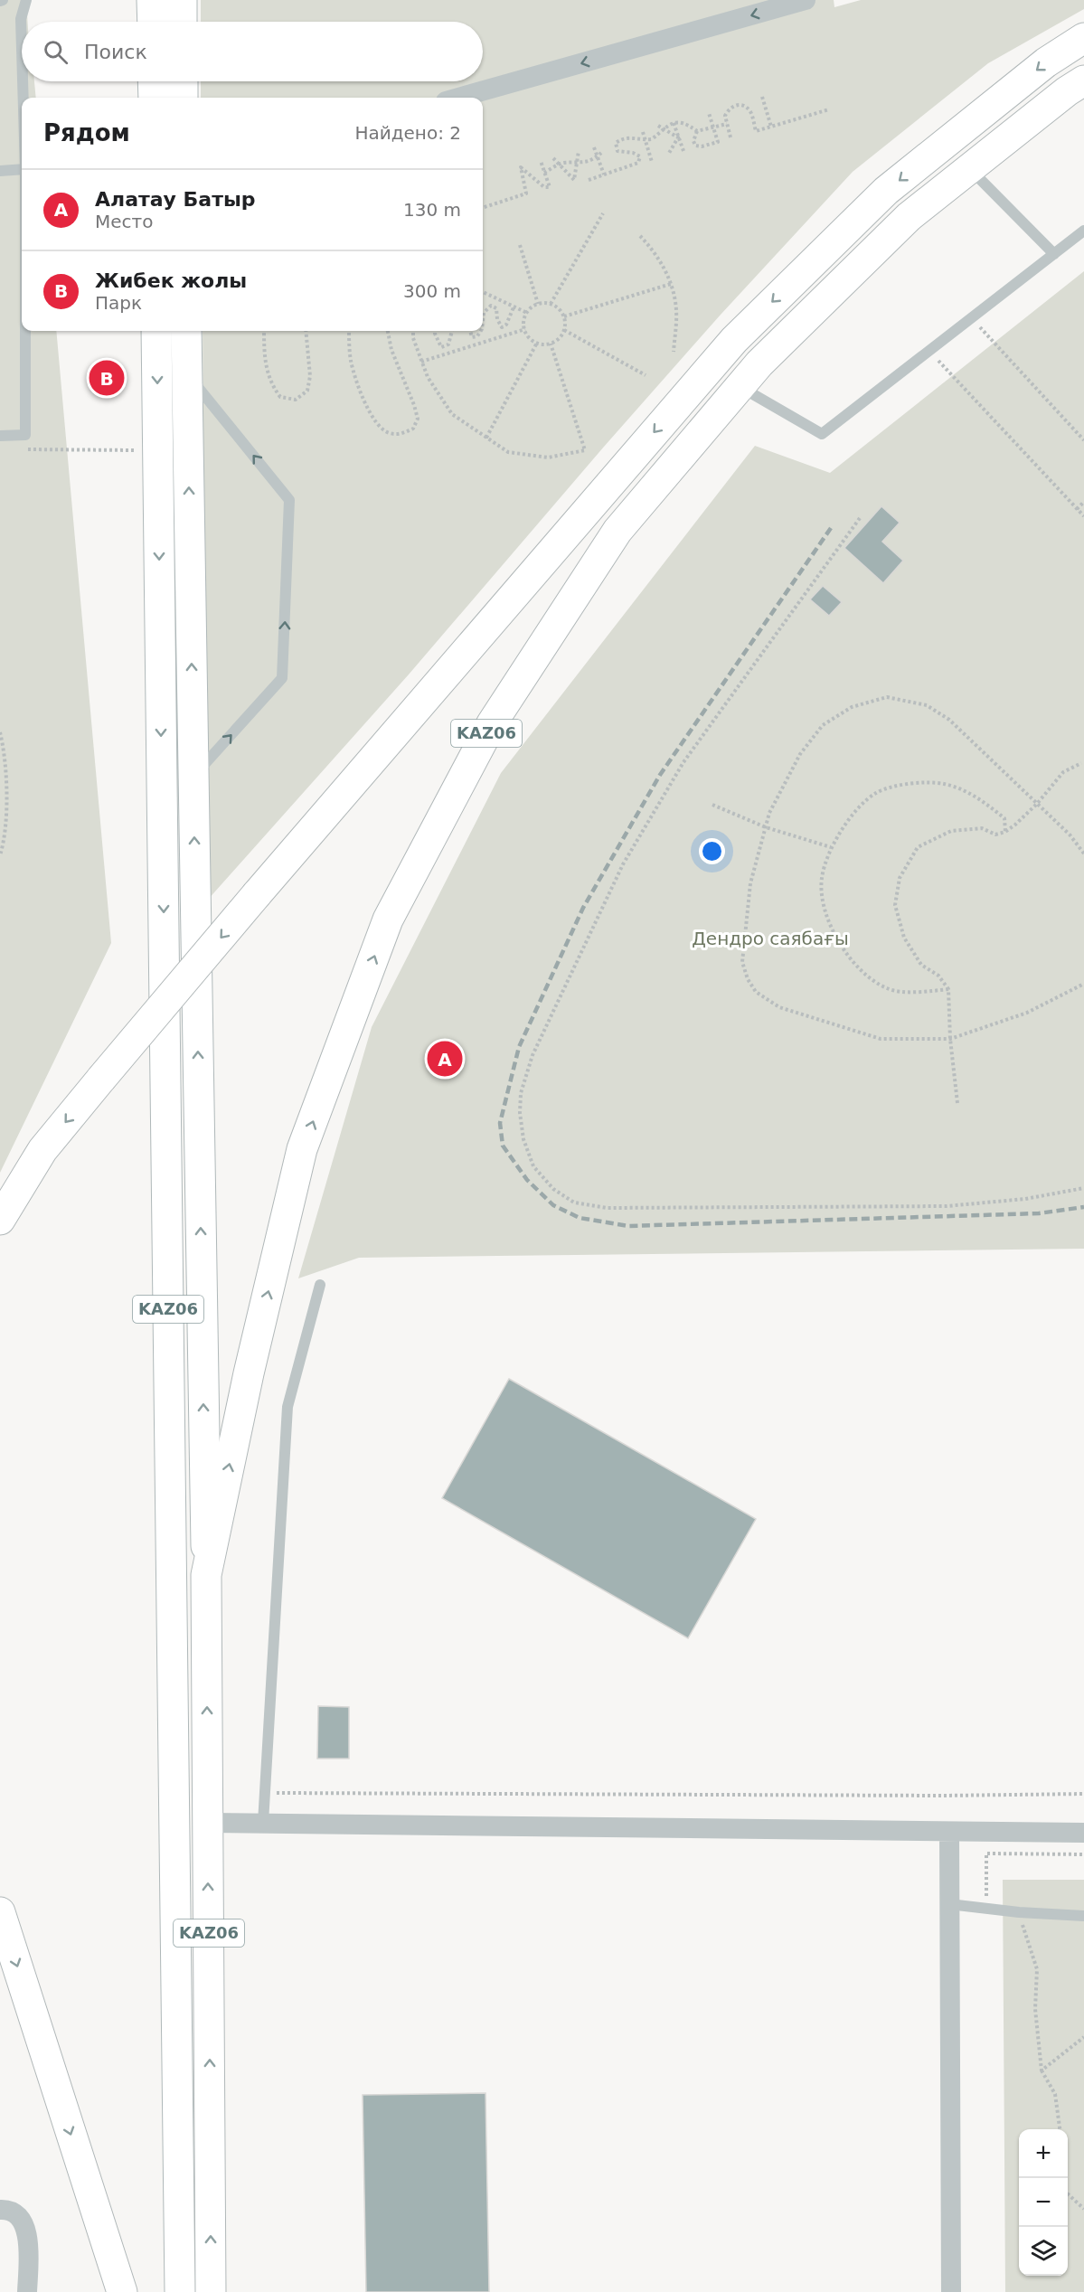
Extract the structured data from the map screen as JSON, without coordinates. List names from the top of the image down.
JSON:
{
  "streets": {
    "main road": ["KАZ06"]
  },
  "parks": ["Дендро саябағы"],
  "page": {
    "search": "Поиск",
    "heading": ["Рядом", "Найдено: 2"],
    "list": [
      {
        "mark": "A",
        "name": "Алатау Батыр",
        "note": "Место",
        "value": "130 m"
      },
      {
        "mark": "B",
        "name": "Жибек жолы",
        "note": "Парк",
        "value": "300 m"
      }
    ],
    "pins": ["B", "A"],
    "map_buttons": ["+", "−"]
  }
}
